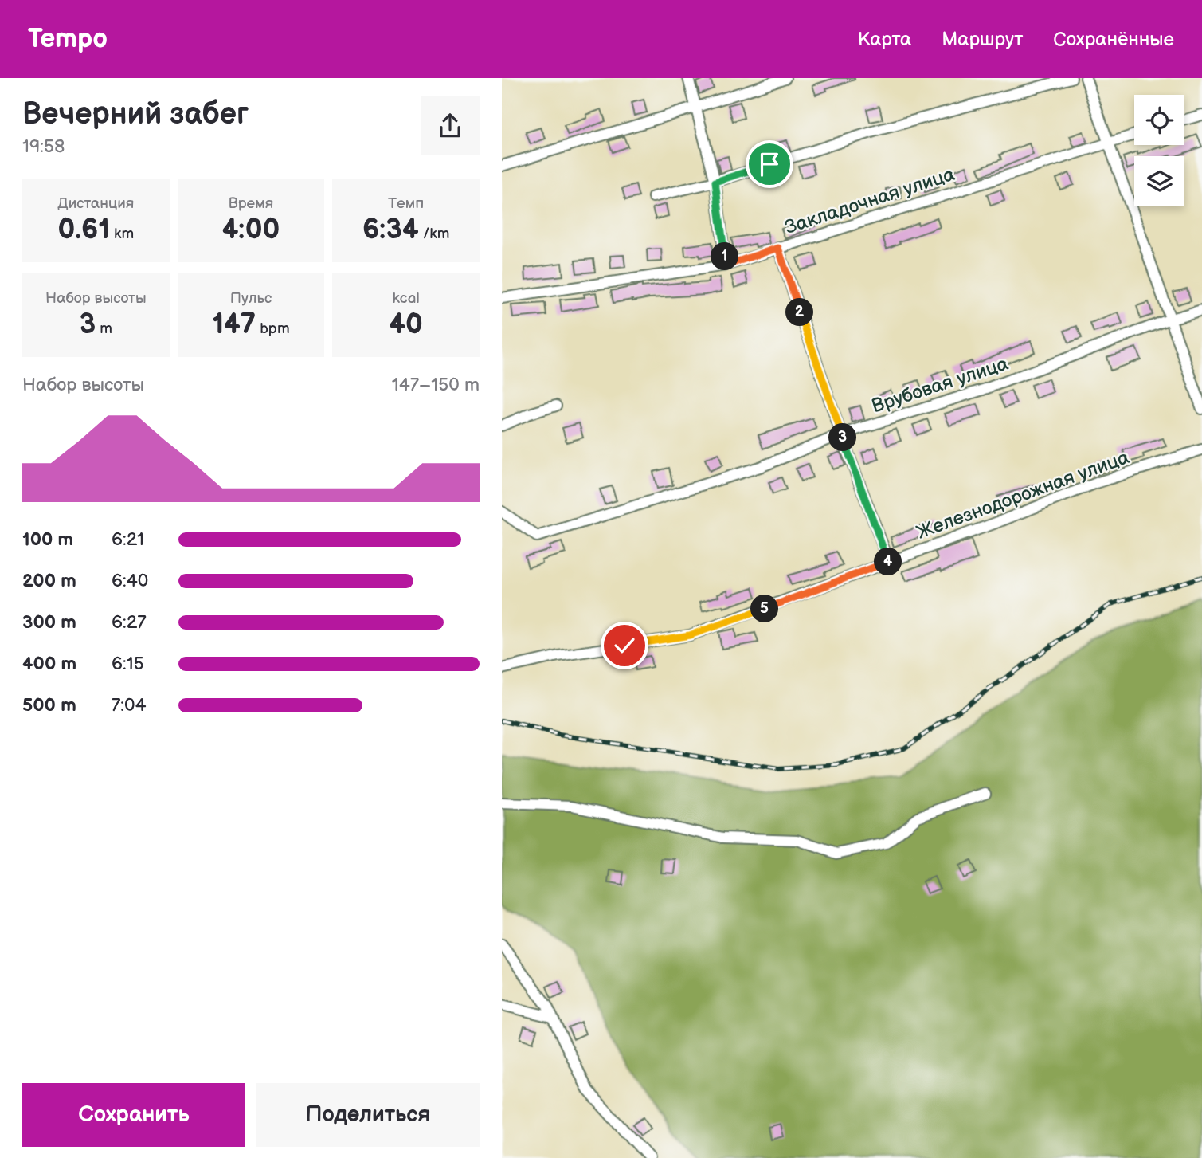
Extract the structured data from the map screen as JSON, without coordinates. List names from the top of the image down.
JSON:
{
  "streets": {
    "street": ["Закладочная улица", "Врубовая улица", "Железнодорожная улица"]
  },
  "page": {
    "header": "Tempo",
    "nav": ["Карта", "Маршрут", "Сохранённые"],
    "heading": ["Вечерний забег", "19:58"],
    "stats": [
      ["Дистанция", "0.61 km"],
      ["Время", "4:00"],
      ["Темп", "6:34 /km"],
      ["Набор высоты", "3 m"],
      ["Пульс", "147 bpm"],
      ["kcal", "40"]
    ],
    "pins": [
      "1",
      "2",
      "3",
      "4",
      "5"
    ],
    "chart": ["Набор высоты", "147–150 m"],
    "list": [
      {
        "name": "100 m",
        "note": "6:21"
      },
      {
        "name": "200 m",
        "note": "6:40"
      },
      {
        "name": "300 m",
        "note": "6:27"
      },
      {
        "name": "400 m",
        "note": "6:15"
      },
      {
        "name": "500 m",
        "note": "7:04"
      }
    ],
    "buttons": ["Сохранить", "Поделиться"]
  }
}
